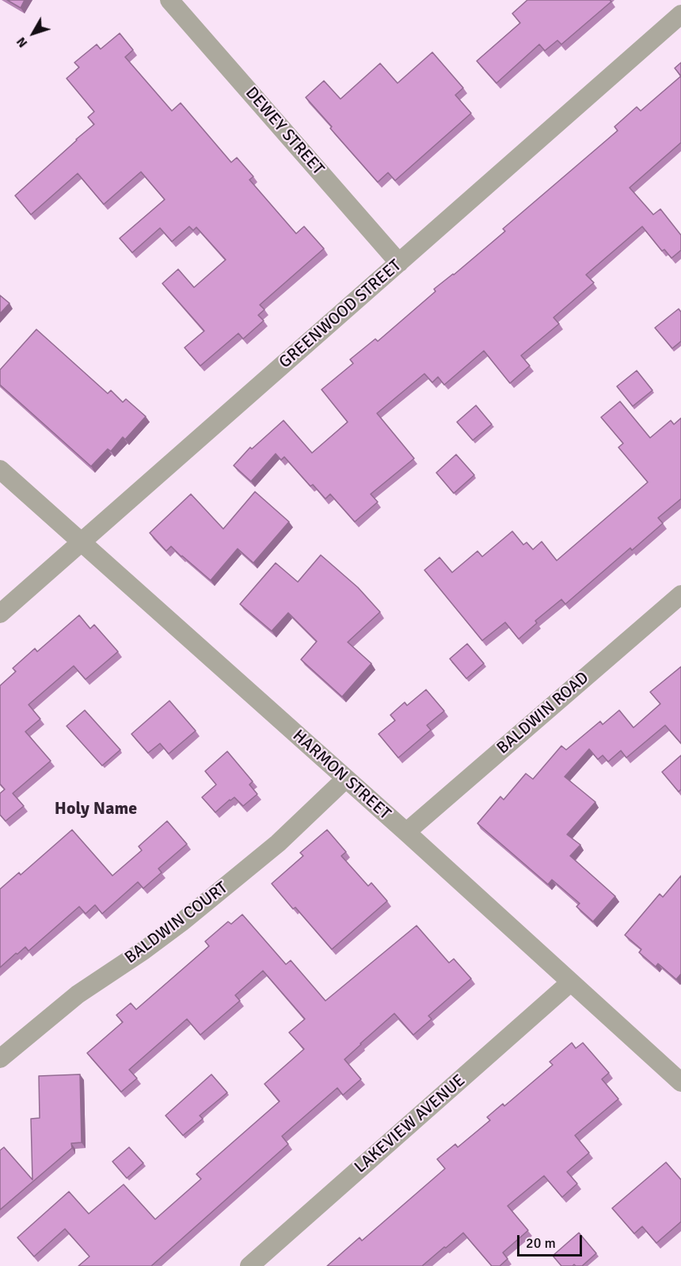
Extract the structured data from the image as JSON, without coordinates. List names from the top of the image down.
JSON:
{
  "streets": {
    "street": [
      "DEWEY STREET",
      "GREENWOOD STREET",
      "BALDWIN ROAD",
      "HARMON STREET",
      "BALDWIN COURT",
      "LAKEVIEW AVENUE"
    ]
  },
  "crossings": [
    ["DEWEY STREET", "GREENWOOD STREET"],
    ["GREENWOOD STREET", "HARMON STREET"],
    ["BALDWIN ROAD", "HARMON STREET"],
    ["HARMON STREET", "BALDWIN COURT"],
    ["HARMON STREET", "LAKEVIEW AVENUE"]
  ],
  "districts": ["Holy Name"],
  "scale_bar": "20 m",
  "north": "bottom left"
}
